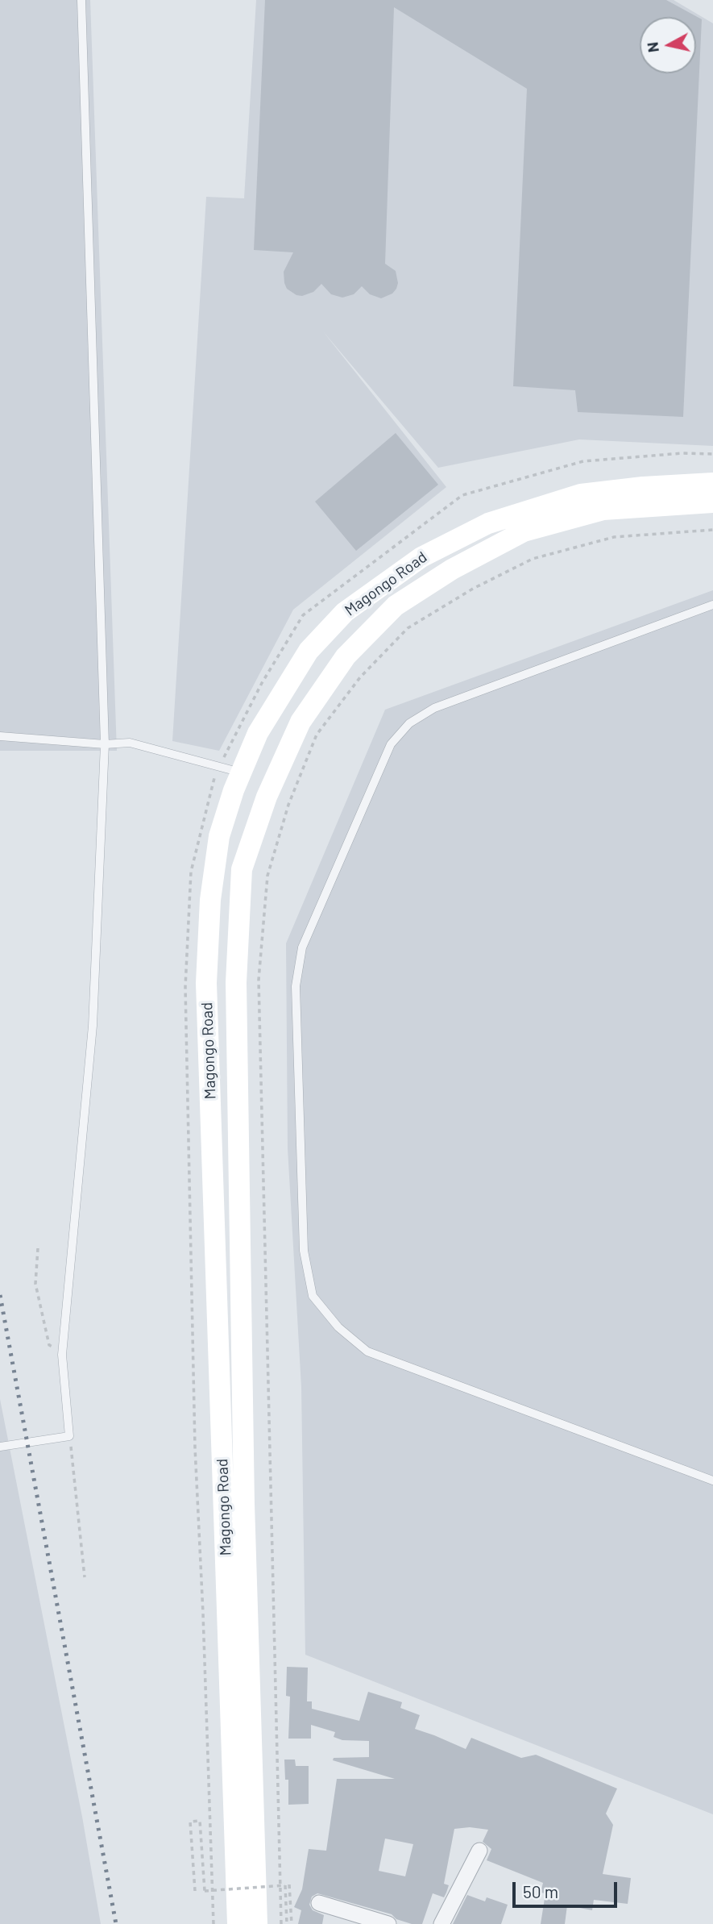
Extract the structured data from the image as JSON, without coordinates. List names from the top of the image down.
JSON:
{
  "streets": {
    "main road": ["Magongo Road"]
  },
  "scale_bar": "50 m",
  "north": "left"
}
